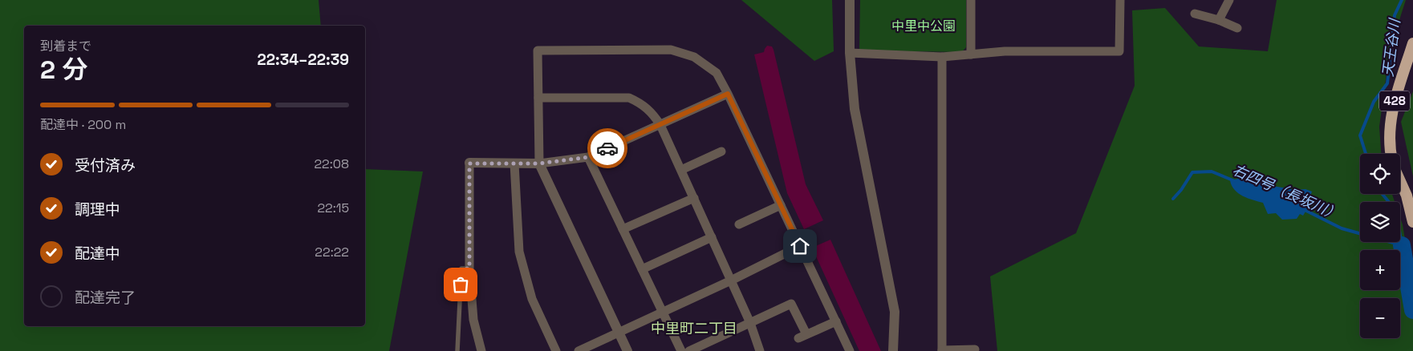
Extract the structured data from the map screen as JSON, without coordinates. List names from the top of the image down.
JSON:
{
  "streets": {
    "highway": ["428"]
  },
  "districts": ["中里町二丁目"],
  "water": ["天王谷川", "右四号（長坂川）"],
  "parks": ["中里中公園"],
  "page": {
    "heading": ["2 分", "到着まで", "22:34–22:39"],
    "bar": "配達中 · 200 m",
    "list": [
      ["受付済み", "22:08"],
      ["調理中", "22:15"],
      ["配達中", "22:22"],
      "配達完了"
    ],
    "map_buttons": ["+", "−"]
  }
}
